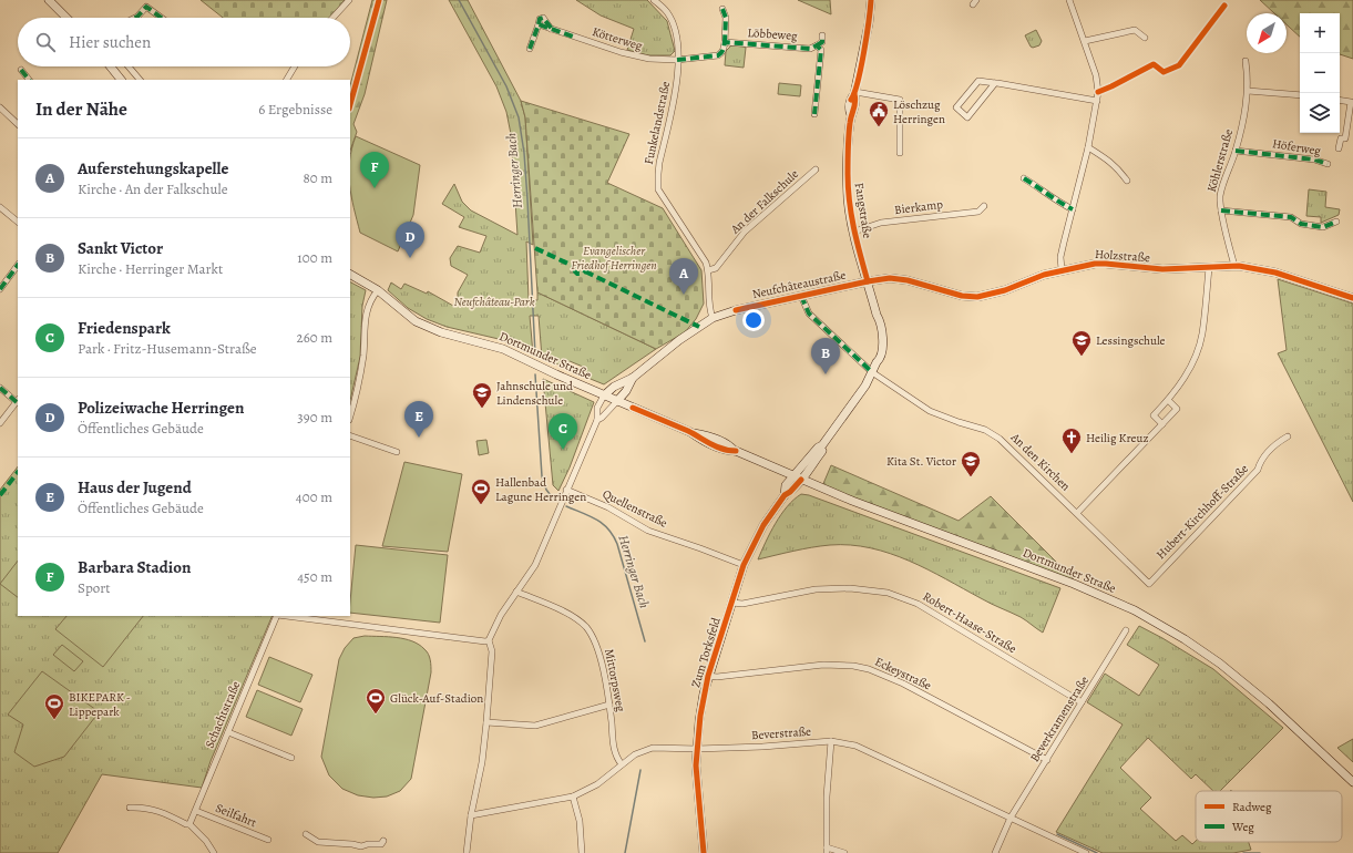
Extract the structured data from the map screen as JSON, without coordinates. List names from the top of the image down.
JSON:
{
  "streets": {
    "main road": [
      "Fangstraße",
      "Holzstraße",
      "Neufchâteaustraße",
      "Dortmunder Straße",
      "Zum Torksfeld"
    ],
    "street": [
      "Löbbeweg",
      "Kötterweg",
      "Funkelandstraße",
      "Höferweg",
      "Köhlerstraße",
      "An der Falkschule",
      "Bierkamp",
      "An den Kirchen",
      "Quellenstraße",
      "Hubert-Kirchhoff-Straße",
      "Robert-Haase-Straße",
      "Eckeystraße",
      "Mittorpsweg",
      "Schachtstraße",
      "Beverkramenstraße",
      "Beverstraße",
      "Seilfahrt"
    ]
  },
  "crossings": [
    ["Kötterweg", "Funkelandstraße"],
    ["Funkelandstraße", "An der Falkschule"],
    ["Höferweg", "Köhlerstraße"],
    ["Köhlerstraße", "Holzstraße"],
    ["Bierkamp", "Fangstraße"],
    ["Fangstraße", "Holzstraße"],
    ["Fangstraße", "Neufchâteaustraße"],
    ["Fangstraße", "Dortmunder Straße"],
    ["Fangstraße", "An den Kirchen"],
    ["Fangstraße", "Zum Torksfeld"],
    ["Holzstraße", "Neufchâteaustraße"],
    ["Neufchâteaustraße", "Dortmunder Straße"],
    ["Neufchâteaustraße", "An den Kirchen"],
    ["Dortmunder Straße", "Zum Torksfeld"],
    ["An den Kirchen", "Hubert-Kirchhoff-Straße"],
    ["Quellenstraße", "Zum Torksfeld"],
    ["Robert-Haase-Straße", "Zum Torksfeld"],
    ["Robert-Haase-Straße", "Beverkramenstraße"],
    ["Zum Torksfeld", "Eckeystraße"],
    ["Zum Torksfeld", "Beverstraße"],
    ["Eckeystraße", "Beverkramenstraße"],
    ["Mittorpsweg", "Beverstraße"],
    ["Schachtstraße", "Seilfahrt"],
    ["Beverkramenstraße", "Beverstraße"]
  ],
  "water": ["Herringer Bach"],
  "parks": ["Evangelischer Friedhof Herringen", "Neufchâteau-Park"],
  "places": {
    "public building": ["Löschzug Herringen"],
    "school or university": ["Lessingschule", "Jahnschule und Lindenschule", "Kita St. Victor"],
    "church": ["Heilig Kreuz"],
    "sports": ["Hallenbad Lagune Herringen", "Glück-Auf-Stadion", "BIKEPARK - Lippepark"]
  },
  "legend": ["Radweg", "Weg"],
  "north": "bottom left",
  "page": {
    "map_buttons": ["+", "−"],
    "search": "Hier suchen",
    "heading": ["In der Nähe", "6 Ergebnisse"],
    "list": [
      {
        "mark": "A",
        "name": "Auferstehungskapelle",
        "note": "Kirche · An der Falkschule",
        "value": "80 m"
      },
      {
        "mark": "B",
        "name": "Sankt Victor",
        "note": "Kirche · Herringer Markt",
        "value": "100 m"
      },
      {
        "mark": "C",
        "name": "Friedenspark",
        "note": "Park · Fritz-Husemann-Straße",
        "value": "260 m"
      },
      {
        "mark": "D",
        "name": "Polizeiwache Herringen",
        "note": "Öffentliches Gebäude",
        "value": "390 m"
      },
      {
        "mark": "E",
        "name": "Haus der Jugend",
        "note": "Öffentliches Gebäude",
        "value": "400 m"
      },
      {
        "mark": "F",
        "name": "Barbara Stadion",
        "note": "Sport",
        "value": "450 m"
      }
    ],
    "pins": [
      "F",
      "D",
      "A",
      "B",
      "E",
      "C"
    ]
  }
}
